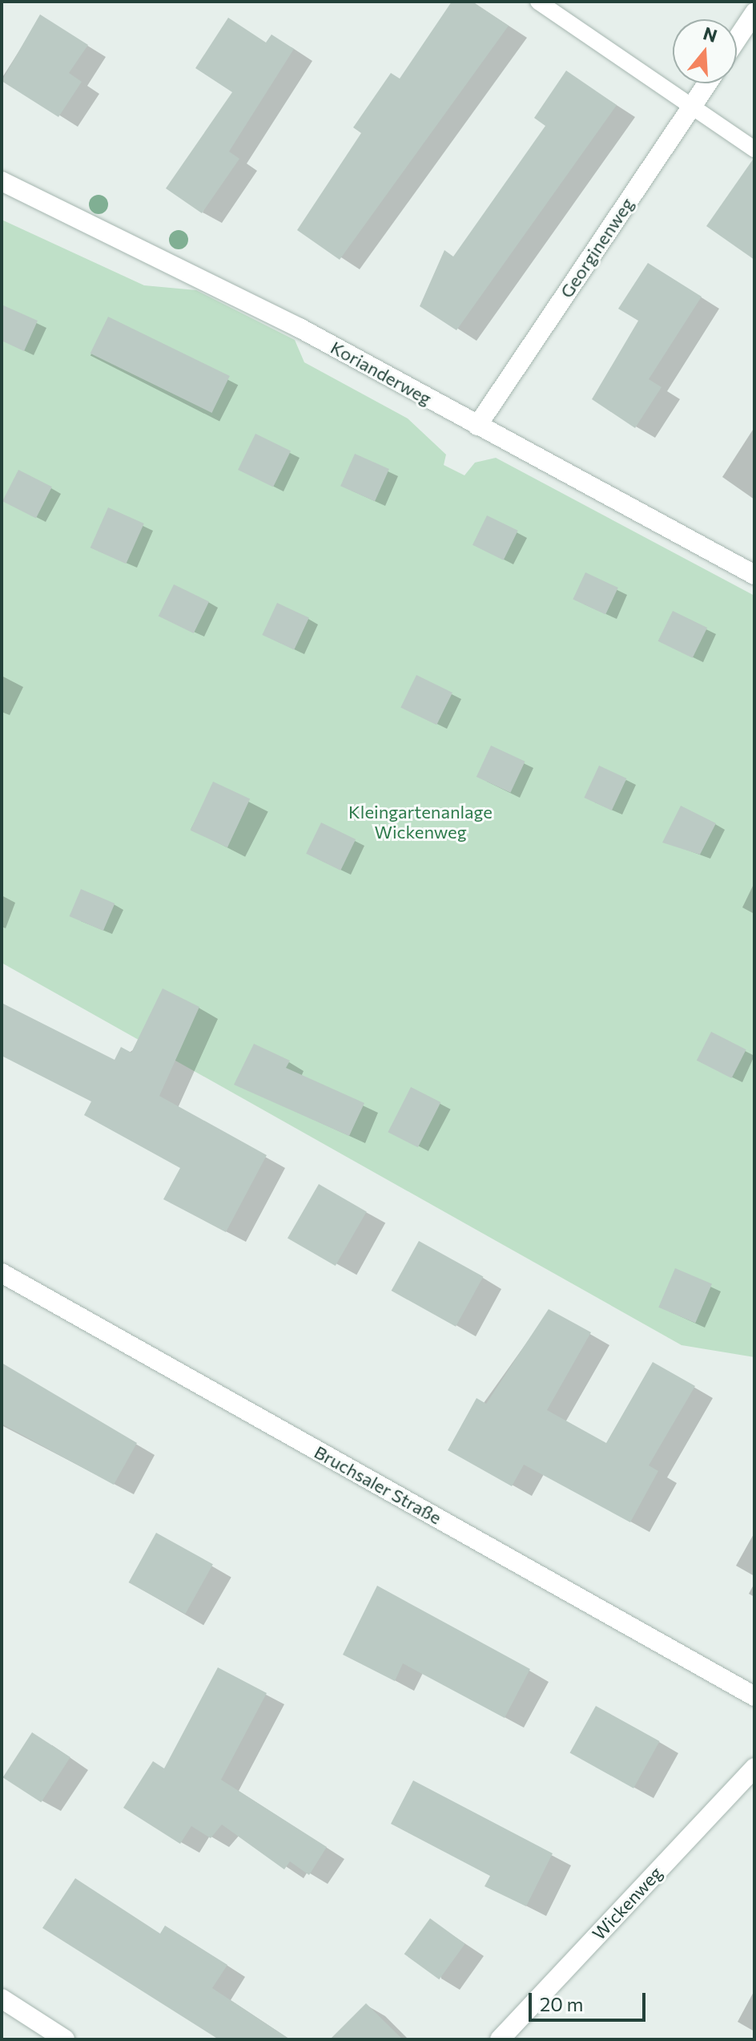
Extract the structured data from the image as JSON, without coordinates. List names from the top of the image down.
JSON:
{
  "streets": {
    "street": [
      "Georginenweg",
      "Korianderweg",
      "Bruchsaler Straße",
      "Wickenweg"
    ]
  },
  "crossings": [
    ["Georginenweg", "Korianderweg"]
  ],
  "parks": ["Kleingartenanlage Wickenweg"],
  "scale_bar": "20 m",
  "north": "top"
}
